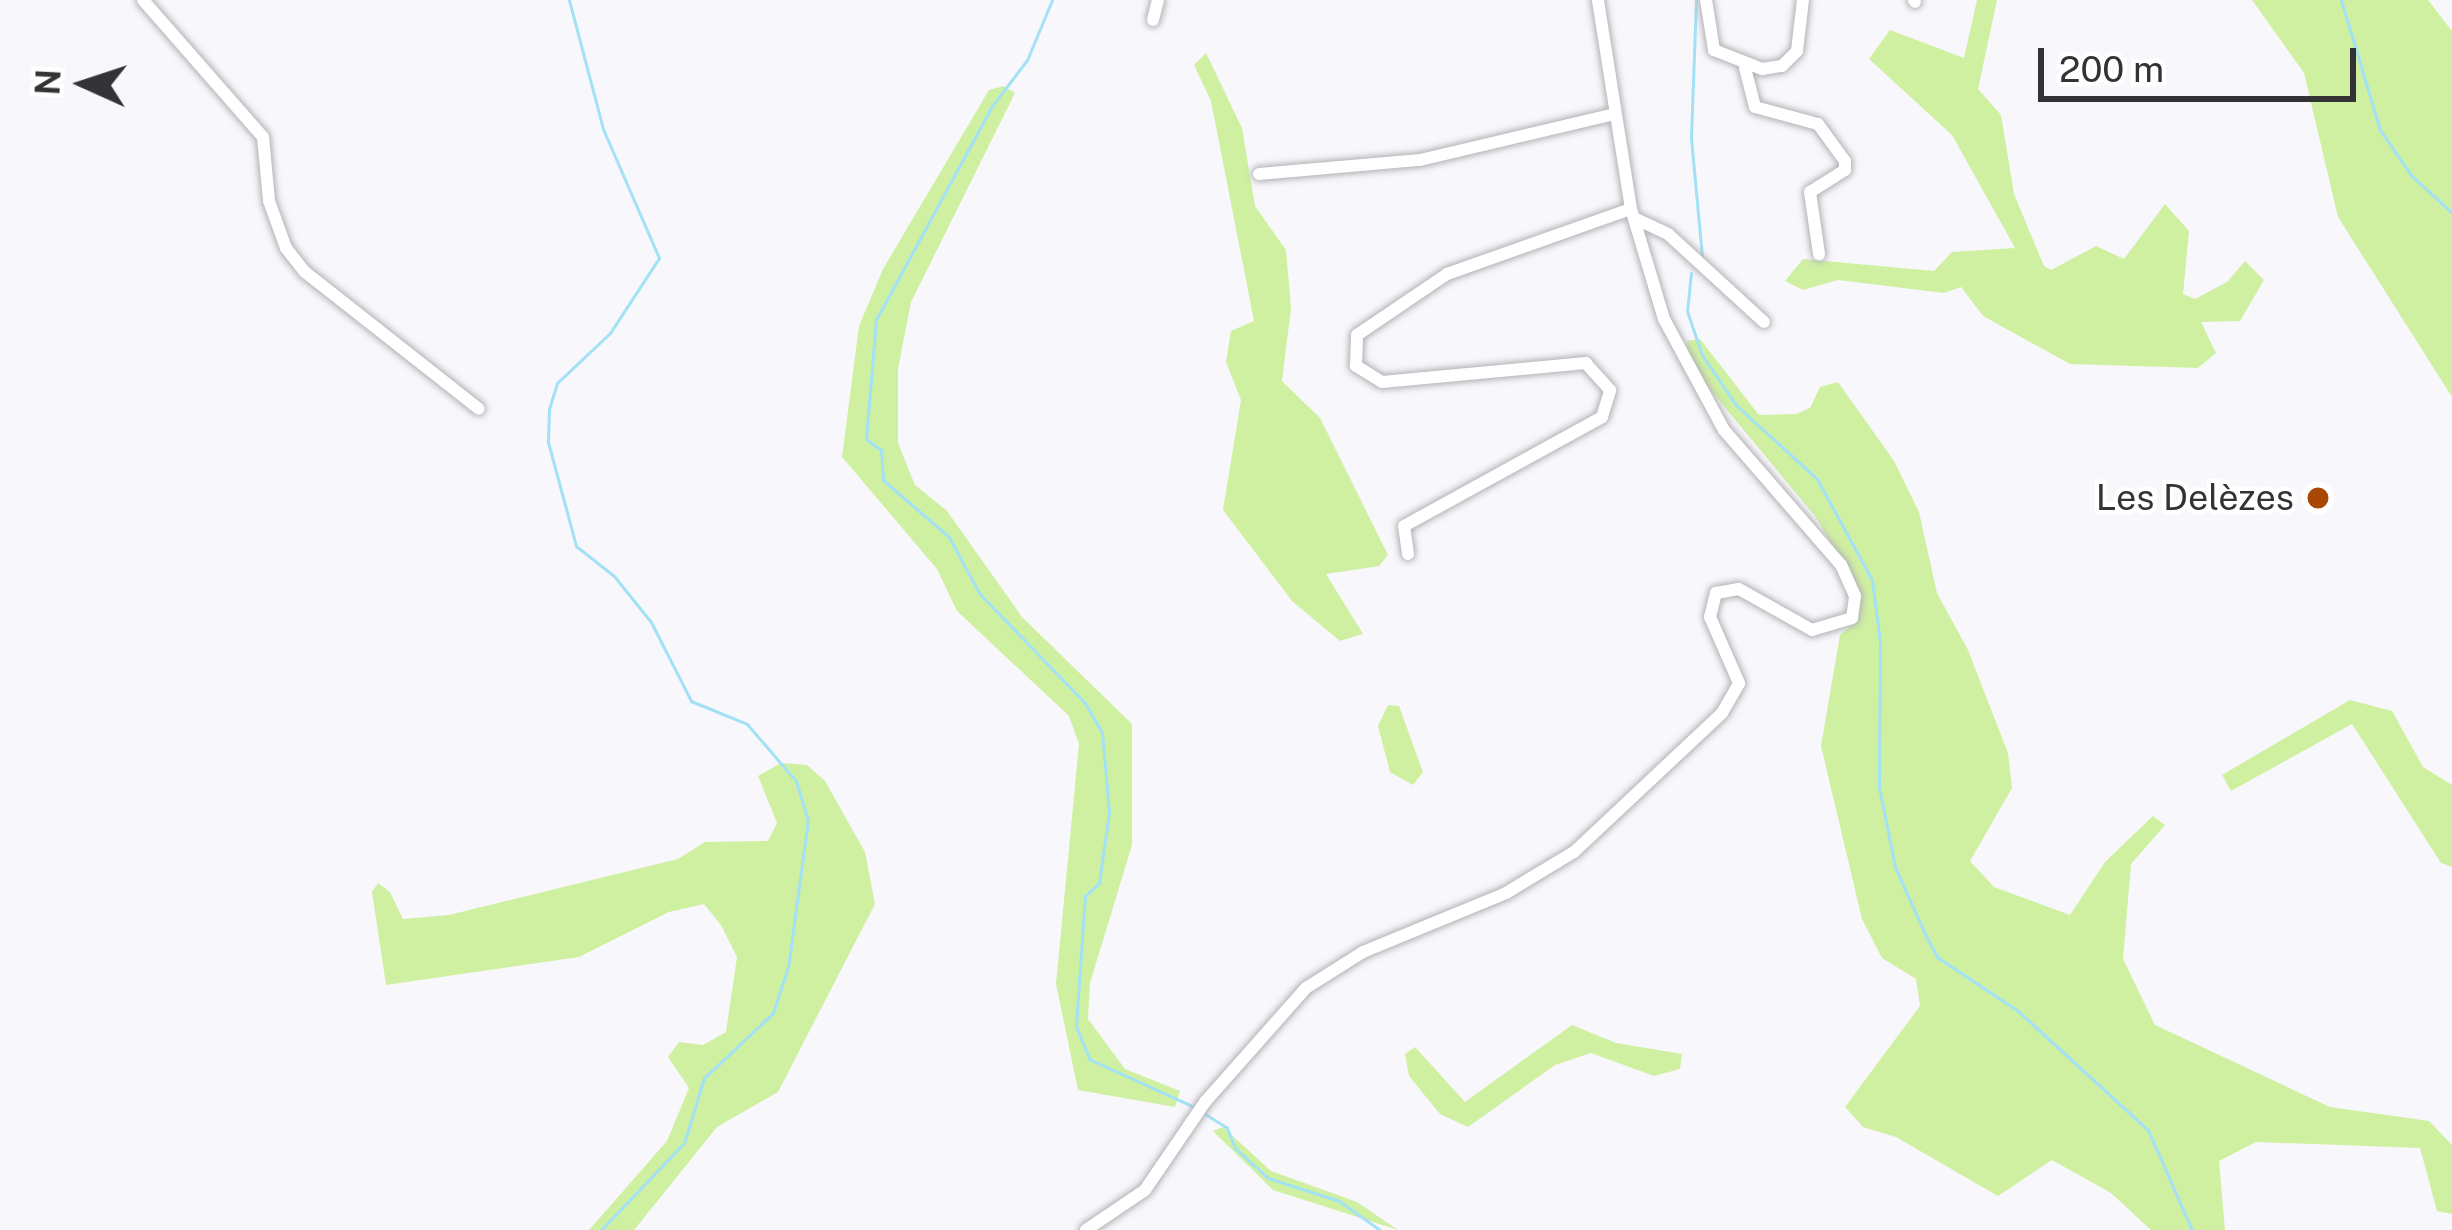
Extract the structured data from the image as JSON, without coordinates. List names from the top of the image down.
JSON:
{
  "places": ["Les Delèzes"],
  "scale_bar": "200 m",
  "north": "left"
}
